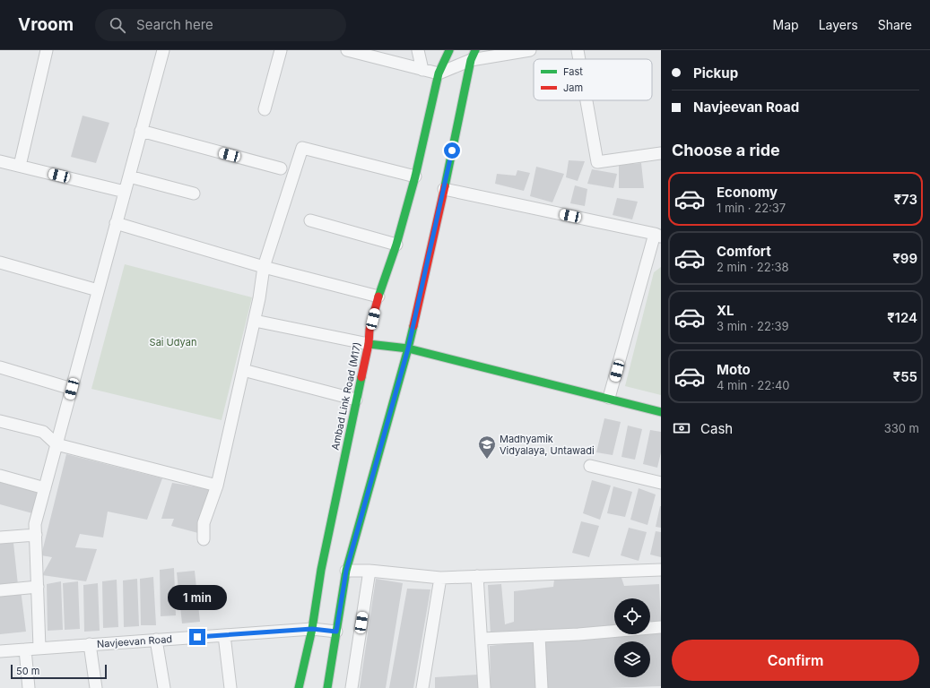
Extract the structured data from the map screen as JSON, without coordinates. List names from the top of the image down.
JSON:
{
  "streets": {
    "main road": ["Ambad Link Road (M17)"],
    "street": ["Navjeevan Road"]
  },
  "crossings": [
    ["Ambad Link Road (M17)", "Navjeevan Road"]
  ],
  "parks": ["Sai Udyan"],
  "places": {
    "school or university": ["Madhyamik Vidyalaya, Untawadi"]
  },
  "legend": ["Fast", "Jam"],
  "scale_bar": "50 m",
  "page": {
    "header": "Vroom",
    "search": "Search here",
    "nav": ["Map", "Layers", "Share"],
    "banner": ["Pickup", "Navjeevan Road"],
    "heading": "Choose a ride",
    "list": [
      {
        "name": "Economy",
        "note": "1 min · 22:37",
        "value": "₹73"
      },
      {
        "name": "Comfort",
        "note": "2 min · 22:38",
        "value": "₹99"
      },
      {
        "name": "XL",
        "note": "3 min · 22:39",
        "value": "₹124"
      },
      {
        "name": "Moto",
        "note": "4 min · 22:40",
        "value": "₹55"
      }
    ],
    "pay": ["Cash", "330 m"],
    "bubble": "1 min",
    "buttons": "Confirm",
    "scale": "50 m"
  }
}
